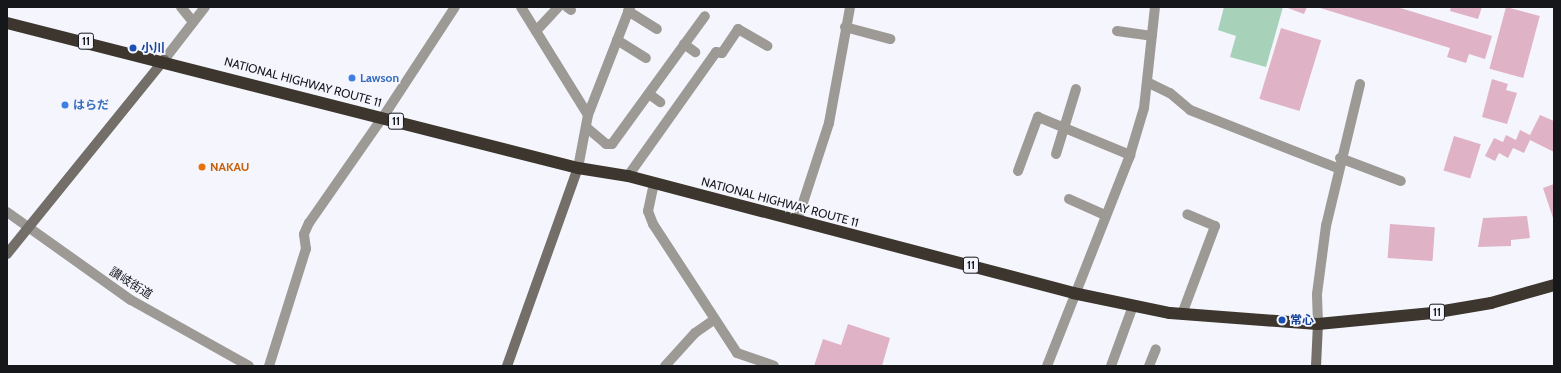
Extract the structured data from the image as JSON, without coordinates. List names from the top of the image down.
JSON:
{
  "streets": {
    "highway": ["11", "NATIONAL HIGHWAY ROUTE 11"],
    "street": ["讃岐街道"]
  },
  "places": [
    "小川",
    "Lawson",
    "はらだ",
    "NAKAU",
    "常心"
  ]
}
